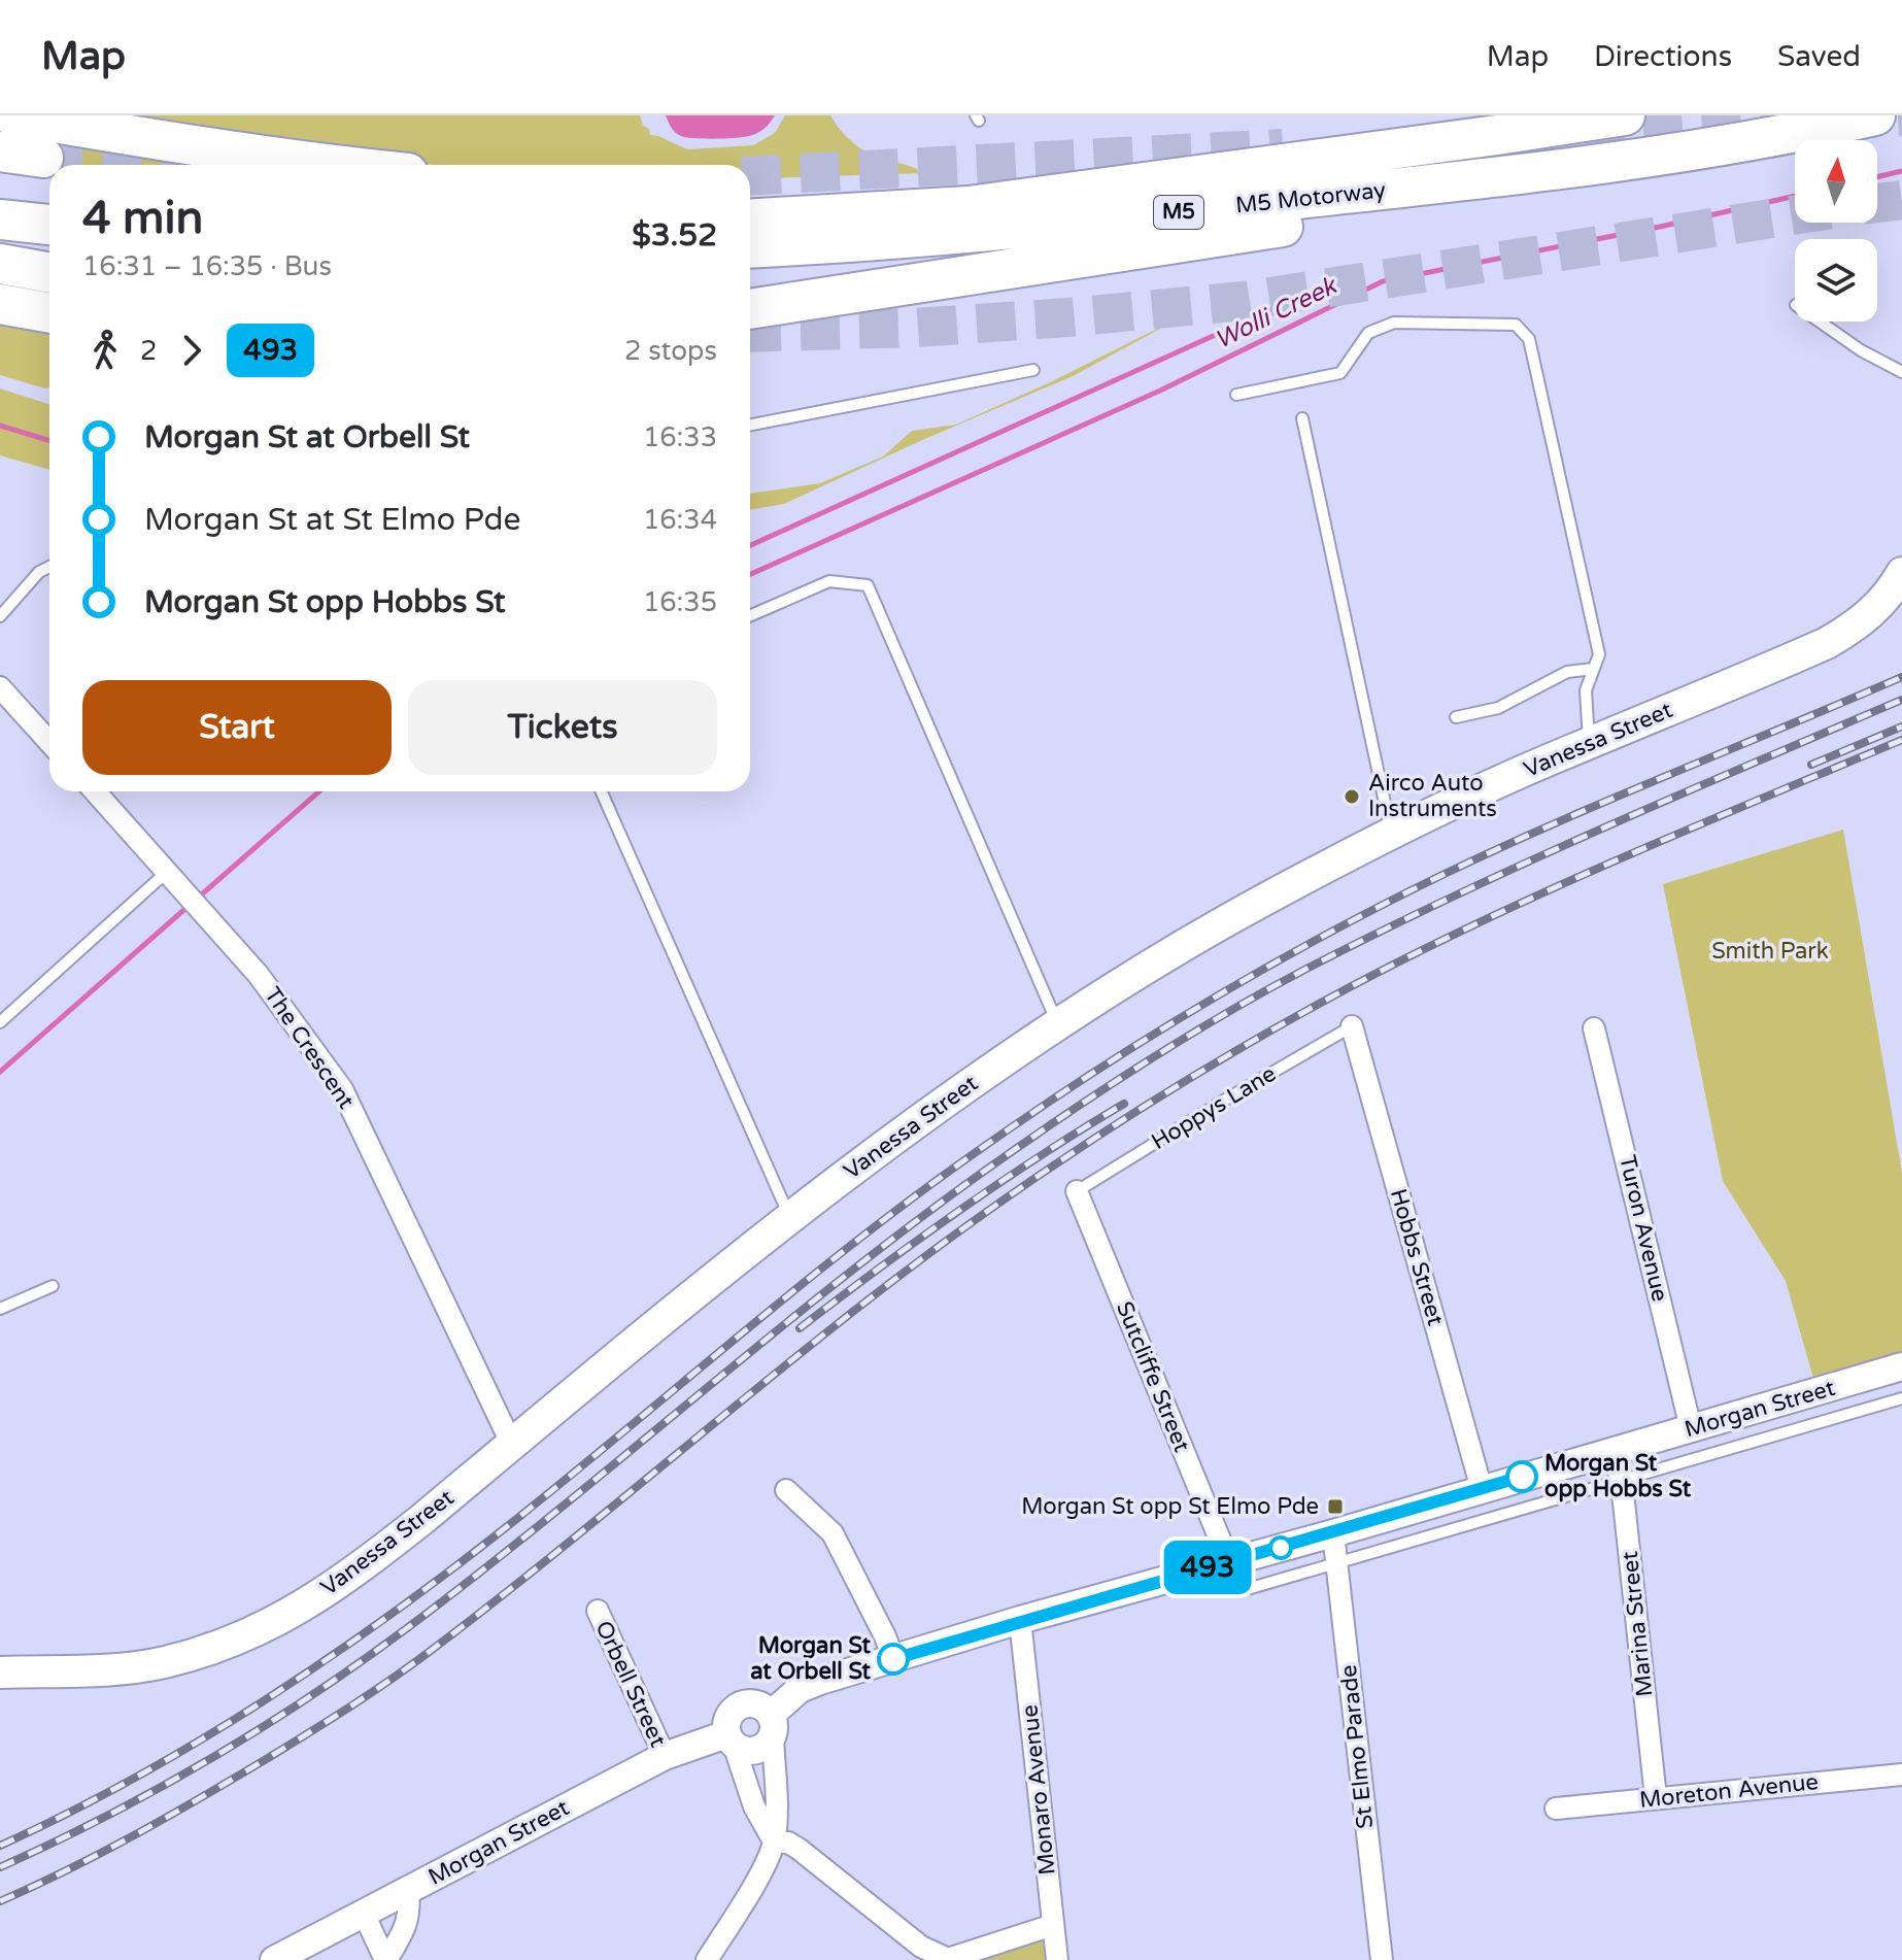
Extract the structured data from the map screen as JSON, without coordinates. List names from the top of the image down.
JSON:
{
  "streets": {
    "highway": ["M5 Motorway", "M5"],
    "main road": ["Vanessa Street"],
    "street": [
      "The Crescent",
      "Turon Avenue",
      "Hobbs Street",
      "Sutcliffe Street",
      "Morgan Street",
      "Marina Street",
      "Orbell Street",
      "St Elmo Parade",
      "Monaro Avenue",
      "Moreton Avenue"
    ],
    "lane": ["Hoppys Lane"]
  },
  "crossings": [
    ["Vanessa Street", "The Crescent"],
    ["Hoppys Lane", "Hobbs Street"],
    ["Hoppys Lane", "Sutcliffe Street"],
    ["Turon Avenue", "Morgan Street"],
    ["Hobbs Street", "Morgan Street"],
    ["Sutcliffe Street", "Morgan Street"],
    ["Morgan Street", "Marina Street"],
    ["Morgan Street", "Orbell Street"],
    ["Morgan Street", "St Elmo Parade"],
    ["Morgan Street", "Monaro Avenue"],
    ["Marina Street", "Moreton Avenue"]
  ],
  "water": ["Wolli Creek"],
  "parks": ["Smith Park"],
  "places": {
    "other": ["Airco Auto Instruments", "Morgan St opp Hobbs St", "Morgan St at Orbell St"],
    "transit": ["Morgan St opp St Elmo Pde"]
  },
  "lines": ["bus line 493"],
  "north": "top",
  "page": {
    "header": "Map",
    "nav": ["Map", "Directions", "Saved"],
    "on_map": "493",
    "heading": ["4 min", "16:31 – 16:35 · Bus", "$3.52"],
    "legs": ["2", "493", "2 stops"],
    "list": [
      {
        "name": "Morgan St at Orbell St",
        "value": "16:33"
      },
      {
        "name": "Morgan St at St Elmo Pde",
        "value": "16:34"
      },
      {
        "name": "Morgan St opp Hobbs St",
        "value": "16:35"
      }
    ],
    "buttons": ["Start", "Tickets"]
  }
}
